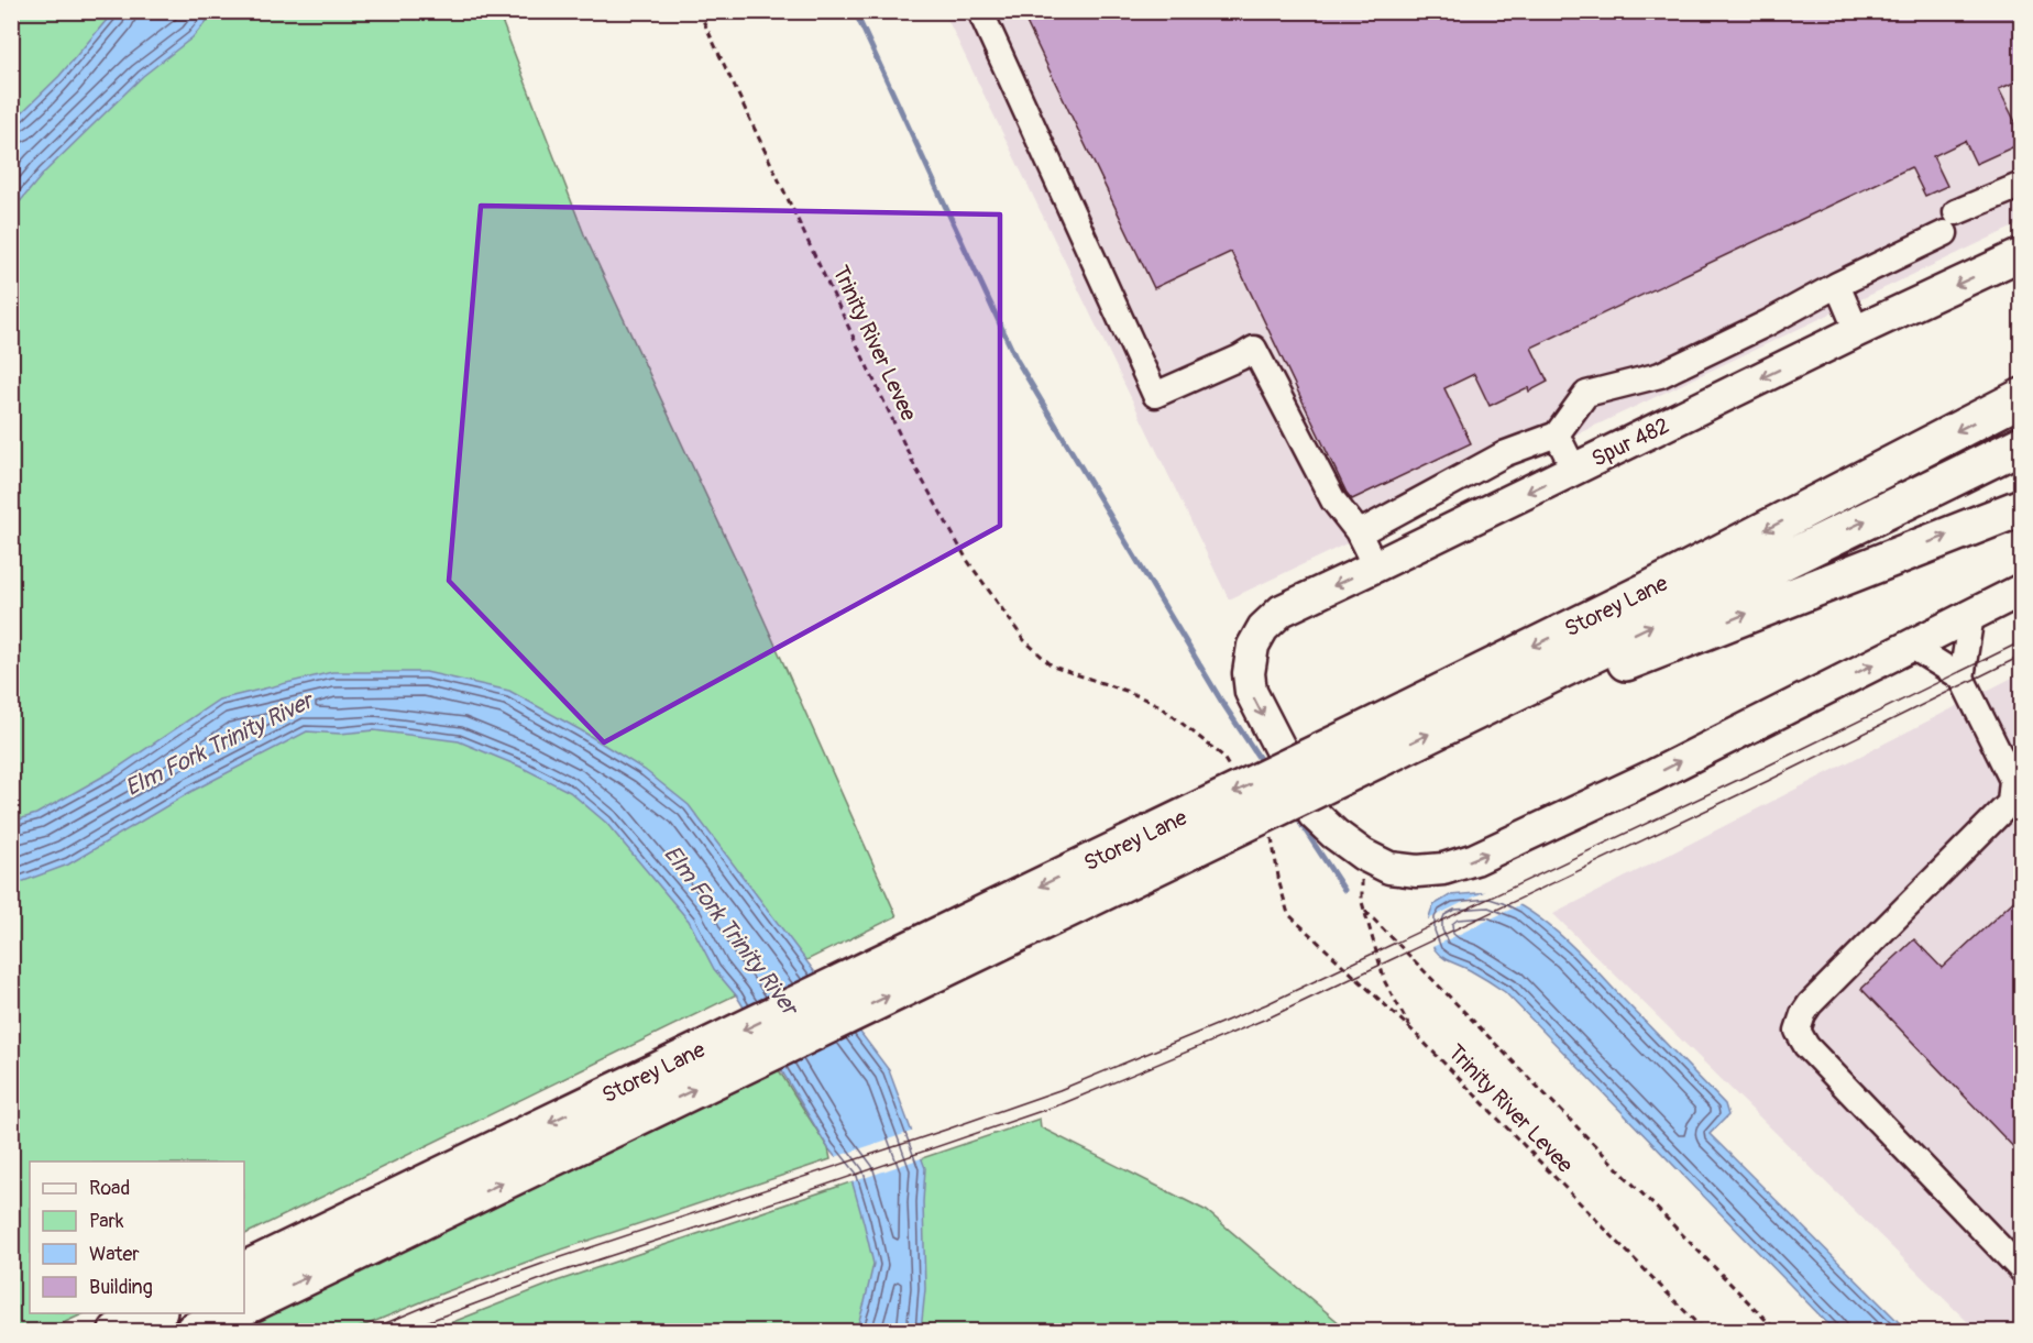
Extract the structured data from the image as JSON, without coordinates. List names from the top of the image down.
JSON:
{
  "streets": {
    "highway": ["Storey Lane"],
    "main road": ["Spur 482"],
    "path": ["Trinity River Levee"]
  },
  "water": ["Elm Fork Trinity River"],
  "legend": [
    "Road",
    "Park",
    "Water",
    "Building"
  ]
}
